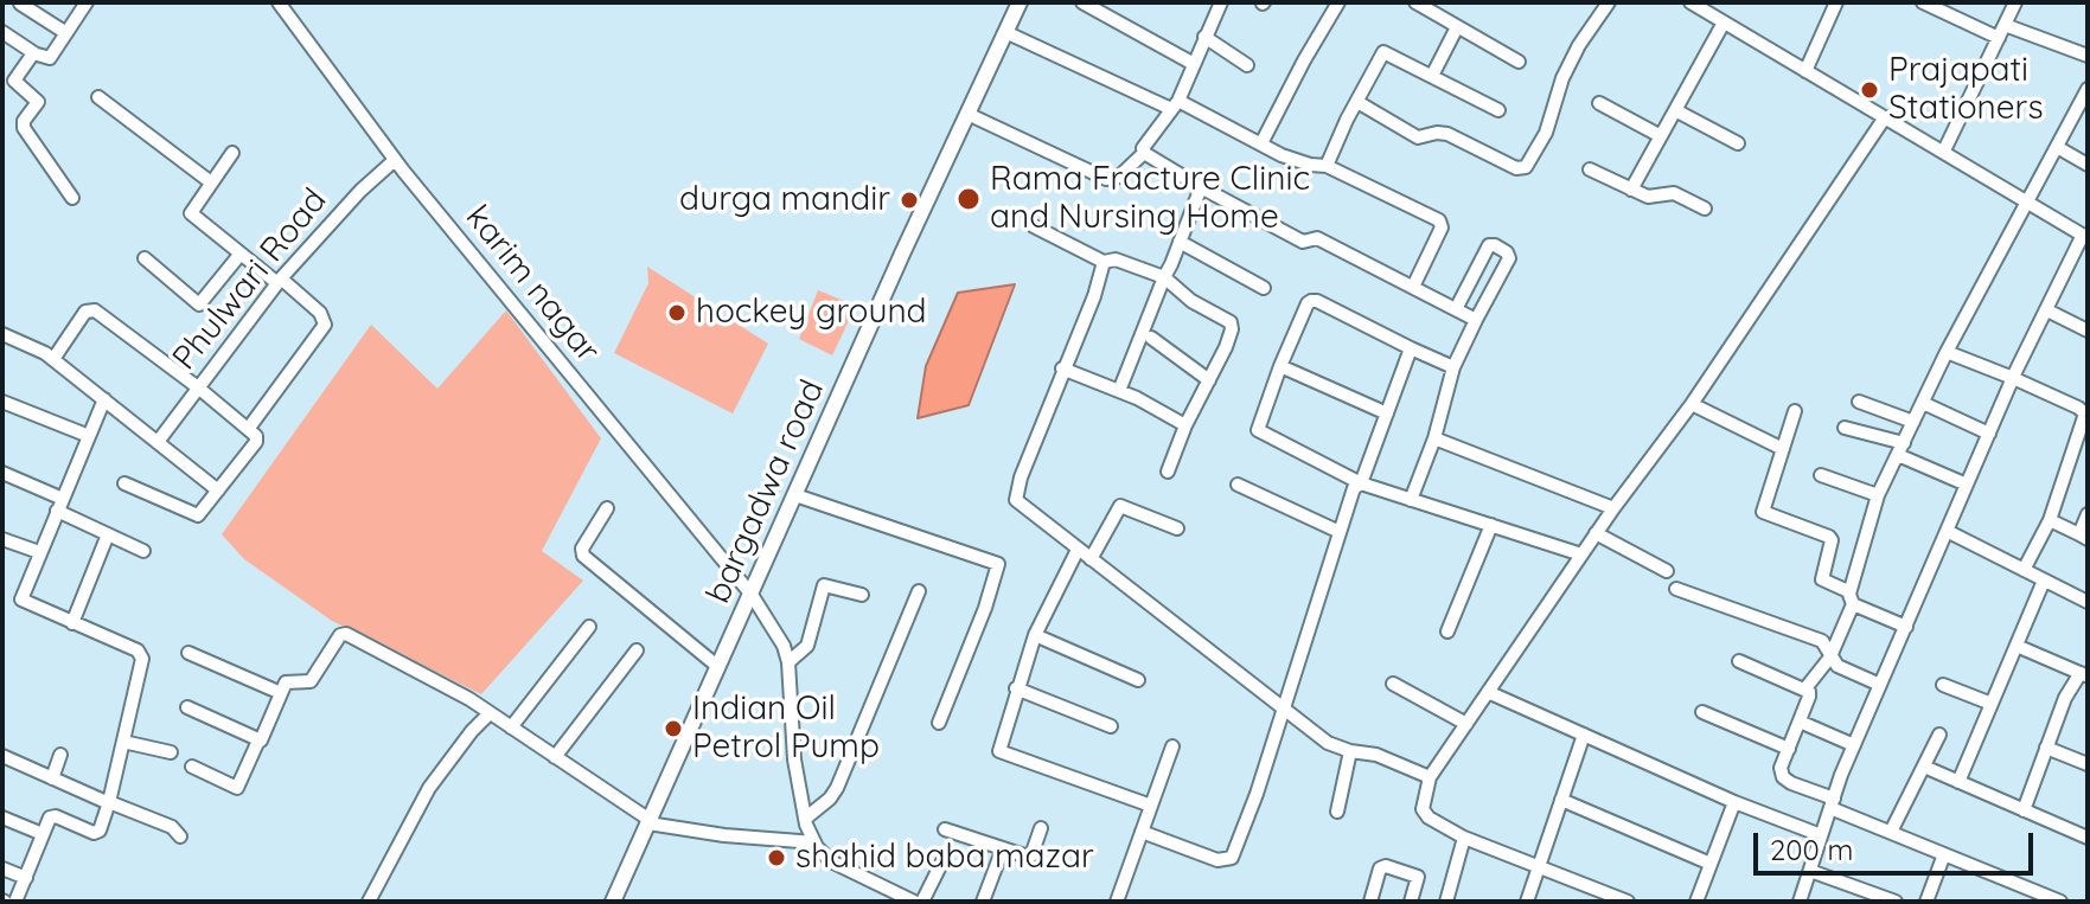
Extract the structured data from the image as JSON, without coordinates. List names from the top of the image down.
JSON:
{
  "streets": {
    "main road": ["bargadwa road"],
    "street": ["Phulwari Road", "karim nagar"]
  },
  "crossings": [
    ["Phulwari Road", "karim nagar"],
    ["karim nagar", "bargadwa road"]
  ],
  "places": [
    "Prajapati Stationers",
    "Rama Fracture Clinic and Nursing Home",
    "durga mandir",
    "hockey ground",
    "Indian Oil Petrol Pump",
    "shahid baba mazar"
  ],
  "scale_bar": "200 m"
}
